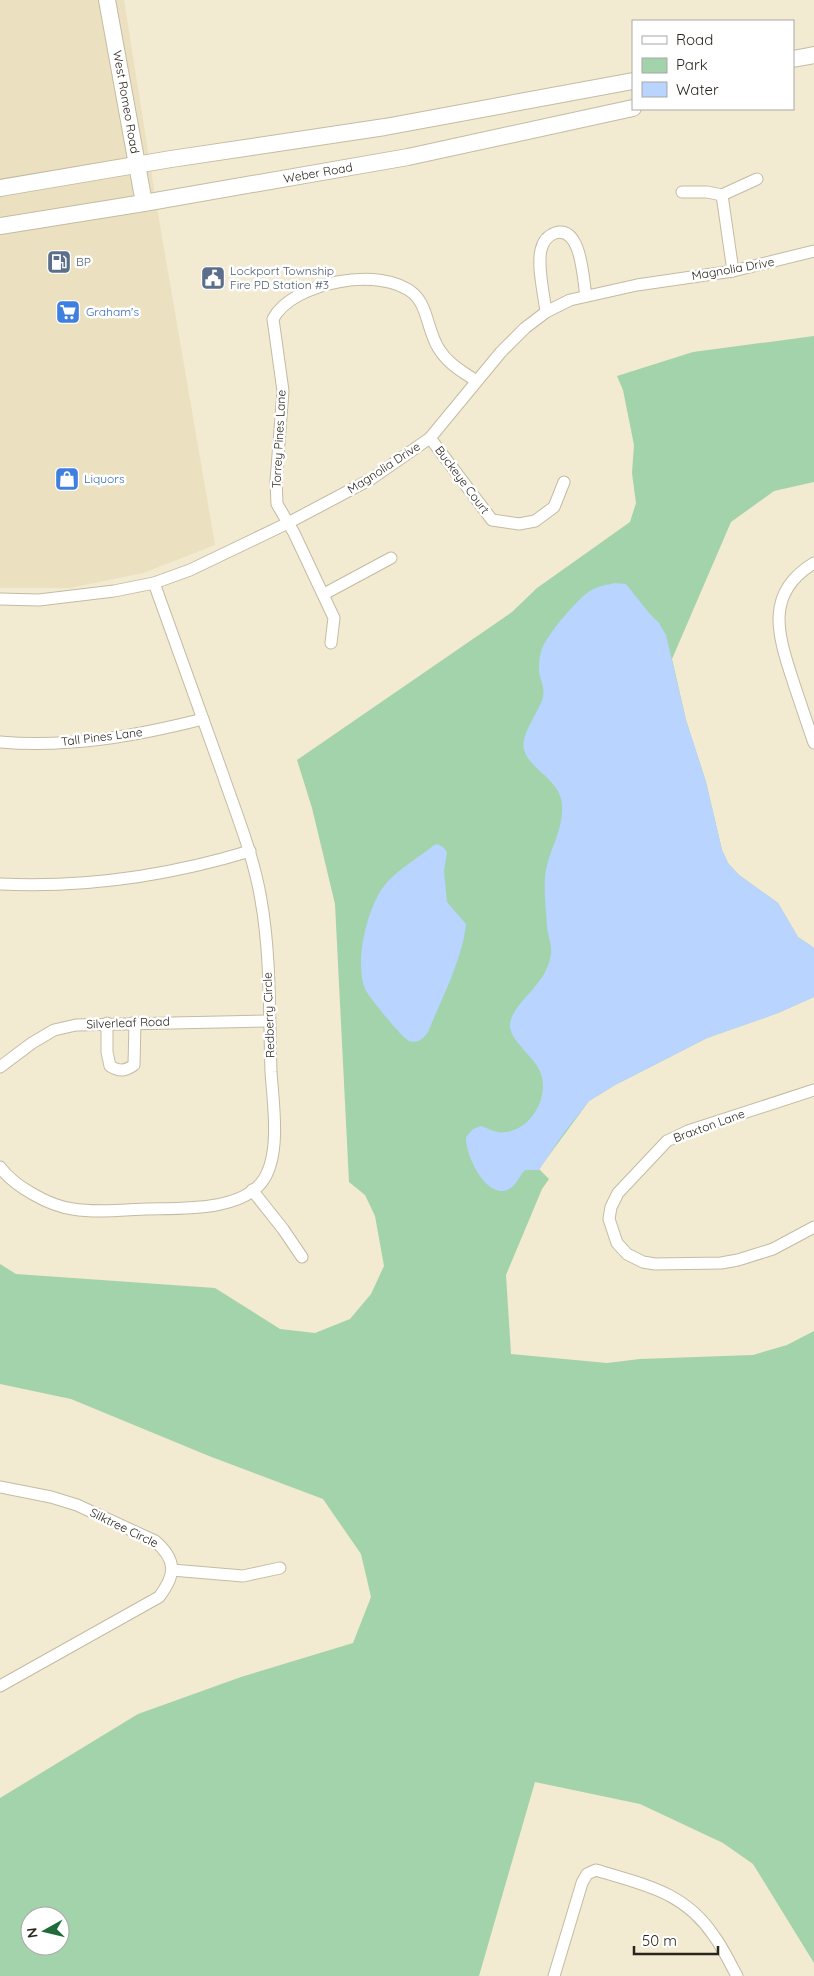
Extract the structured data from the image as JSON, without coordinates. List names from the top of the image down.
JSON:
{
  "streets": {
    "main road": ["West Romeo Road", "Weber Road"],
    "street": [
      "Magnolia Drive",
      "Torrey Pines Lane",
      "Buckeye Court",
      "Tall Pines Lane",
      "Redberry Circle",
      "Silverleaf Road",
      "Braxton Lane",
      "Silktree Circle"
    ]
  },
  "crossings": [
    ["West Romeo Road", "Weber Road"],
    ["Magnolia Drive", "Torrey Pines Lane"],
    ["Magnolia Drive", "Buckeye Court"],
    ["Magnolia Drive", "Redberry Circle"],
    ["Tall Pines Lane", "Redberry Circle"],
    ["Redberry Circle", "Silverleaf Road"]
  ],
  "places": {
    "fuel station": ["BP"],
    "public building": ["Lockport Township Fire PD Station #3"],
    "supermarket": ["Graham's"],
    "shop": ["Liquors"]
  },
  "legend": ["Road", "Park", "Water"],
  "scale_bar": "50 m",
  "north": "left"
}
